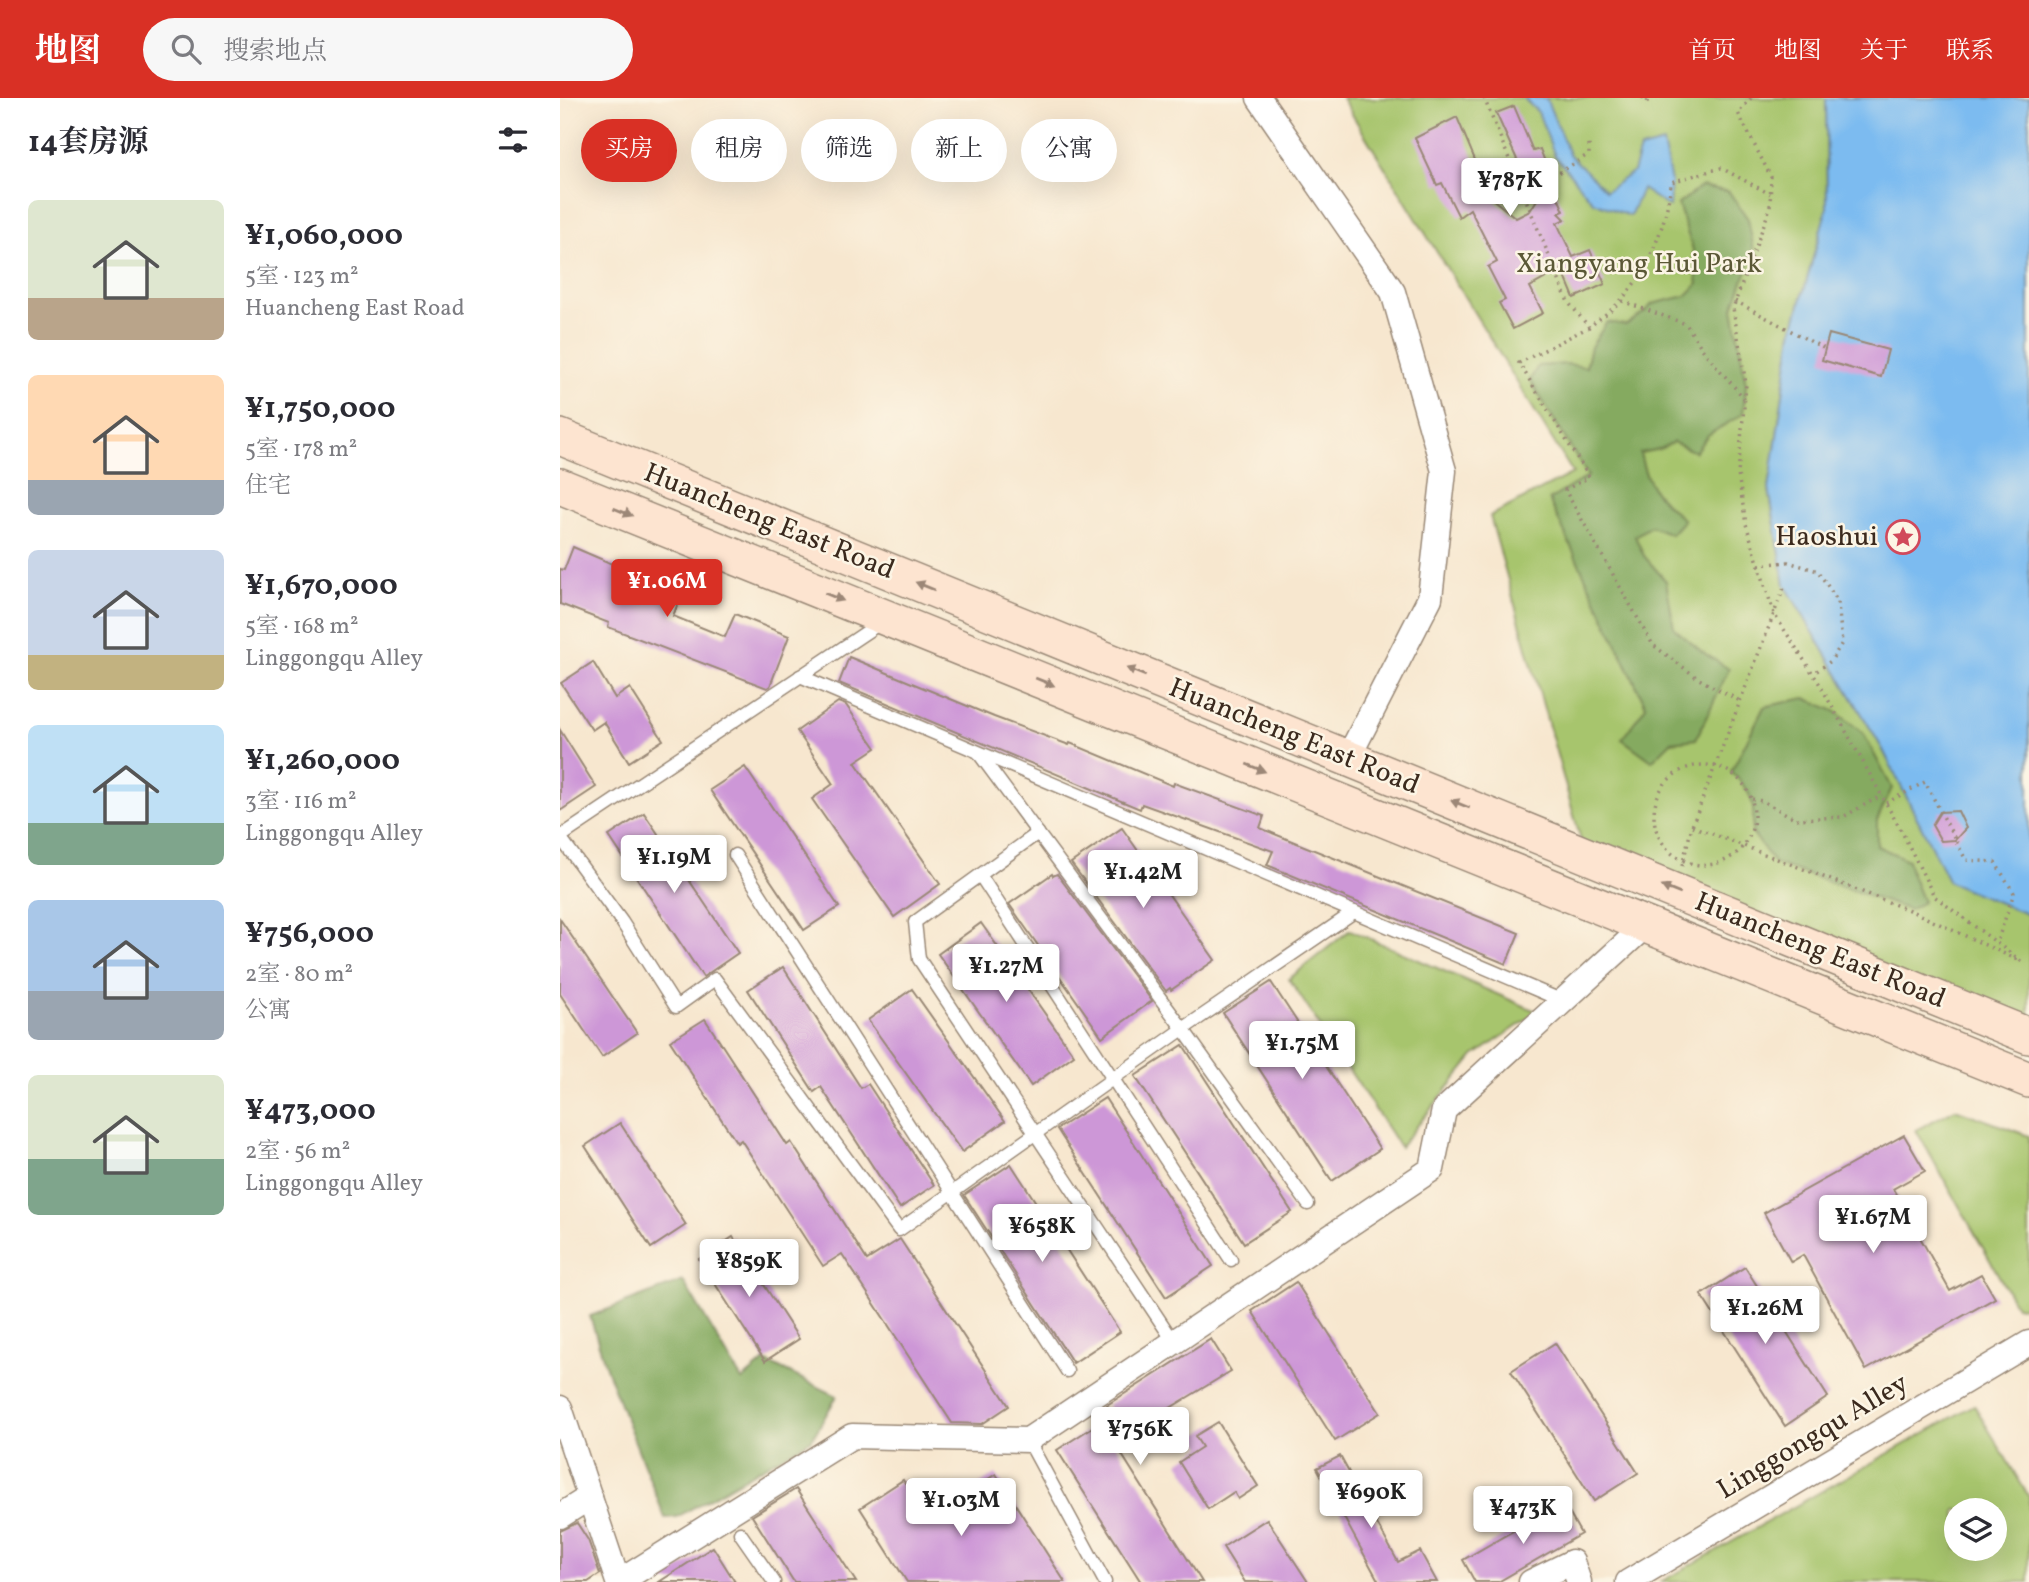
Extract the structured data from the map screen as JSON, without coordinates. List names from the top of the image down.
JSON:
{
  "streets": {
    "main road": ["Huancheng East Road"],
    "street": ["Linggongqu Alley"]
  },
  "parks": ["Xiangyang Hui Park"],
  "places": {
    "place": ["Haoshui"]
  },
  "page": {
    "header": "地图",
    "search": "搜索地点",
    "nav": [
      "首页",
      "地图",
      "关于",
      "联系"
    ],
    "heading": "14套房源",
    "chip": [
      "买房",
      "租房",
      "筛选",
      "新上",
      "公寓"
    ],
    "price": [
      "¥787K",
      "¥1.06M",
      "¥1.19M",
      "¥1.42M",
      "¥1.27M",
      "¥1.75M",
      "¥1.67M",
      "¥658K",
      "¥859K",
      "¥1.26M",
      "¥756K",
      "¥690K",
      "¥1.03M",
      "¥473K"
    ],
    "list": [
      {
        "name": "¥1,060,000",
        "note": "5室 · 123 m² · Huancheng East Road"
      },
      {
        "name": "¥1,750,000",
        "note": "5室 · 178 m² · 住宅"
      },
      {
        "name": "¥1,670,000",
        "note": "5室 · 168 m² · Linggongqu Alley"
      },
      {
        "name": "¥1,260,000",
        "note": "3室 · 116 m² · Linggongqu Alley"
      },
      {
        "name": "¥756,000",
        "note": "2室 · 80 m² · 公寓"
      },
      {
        "name": "¥473,000",
        "note": "2室 · 56 m² · Linggongqu Alley"
      }
    ]
  }
}
